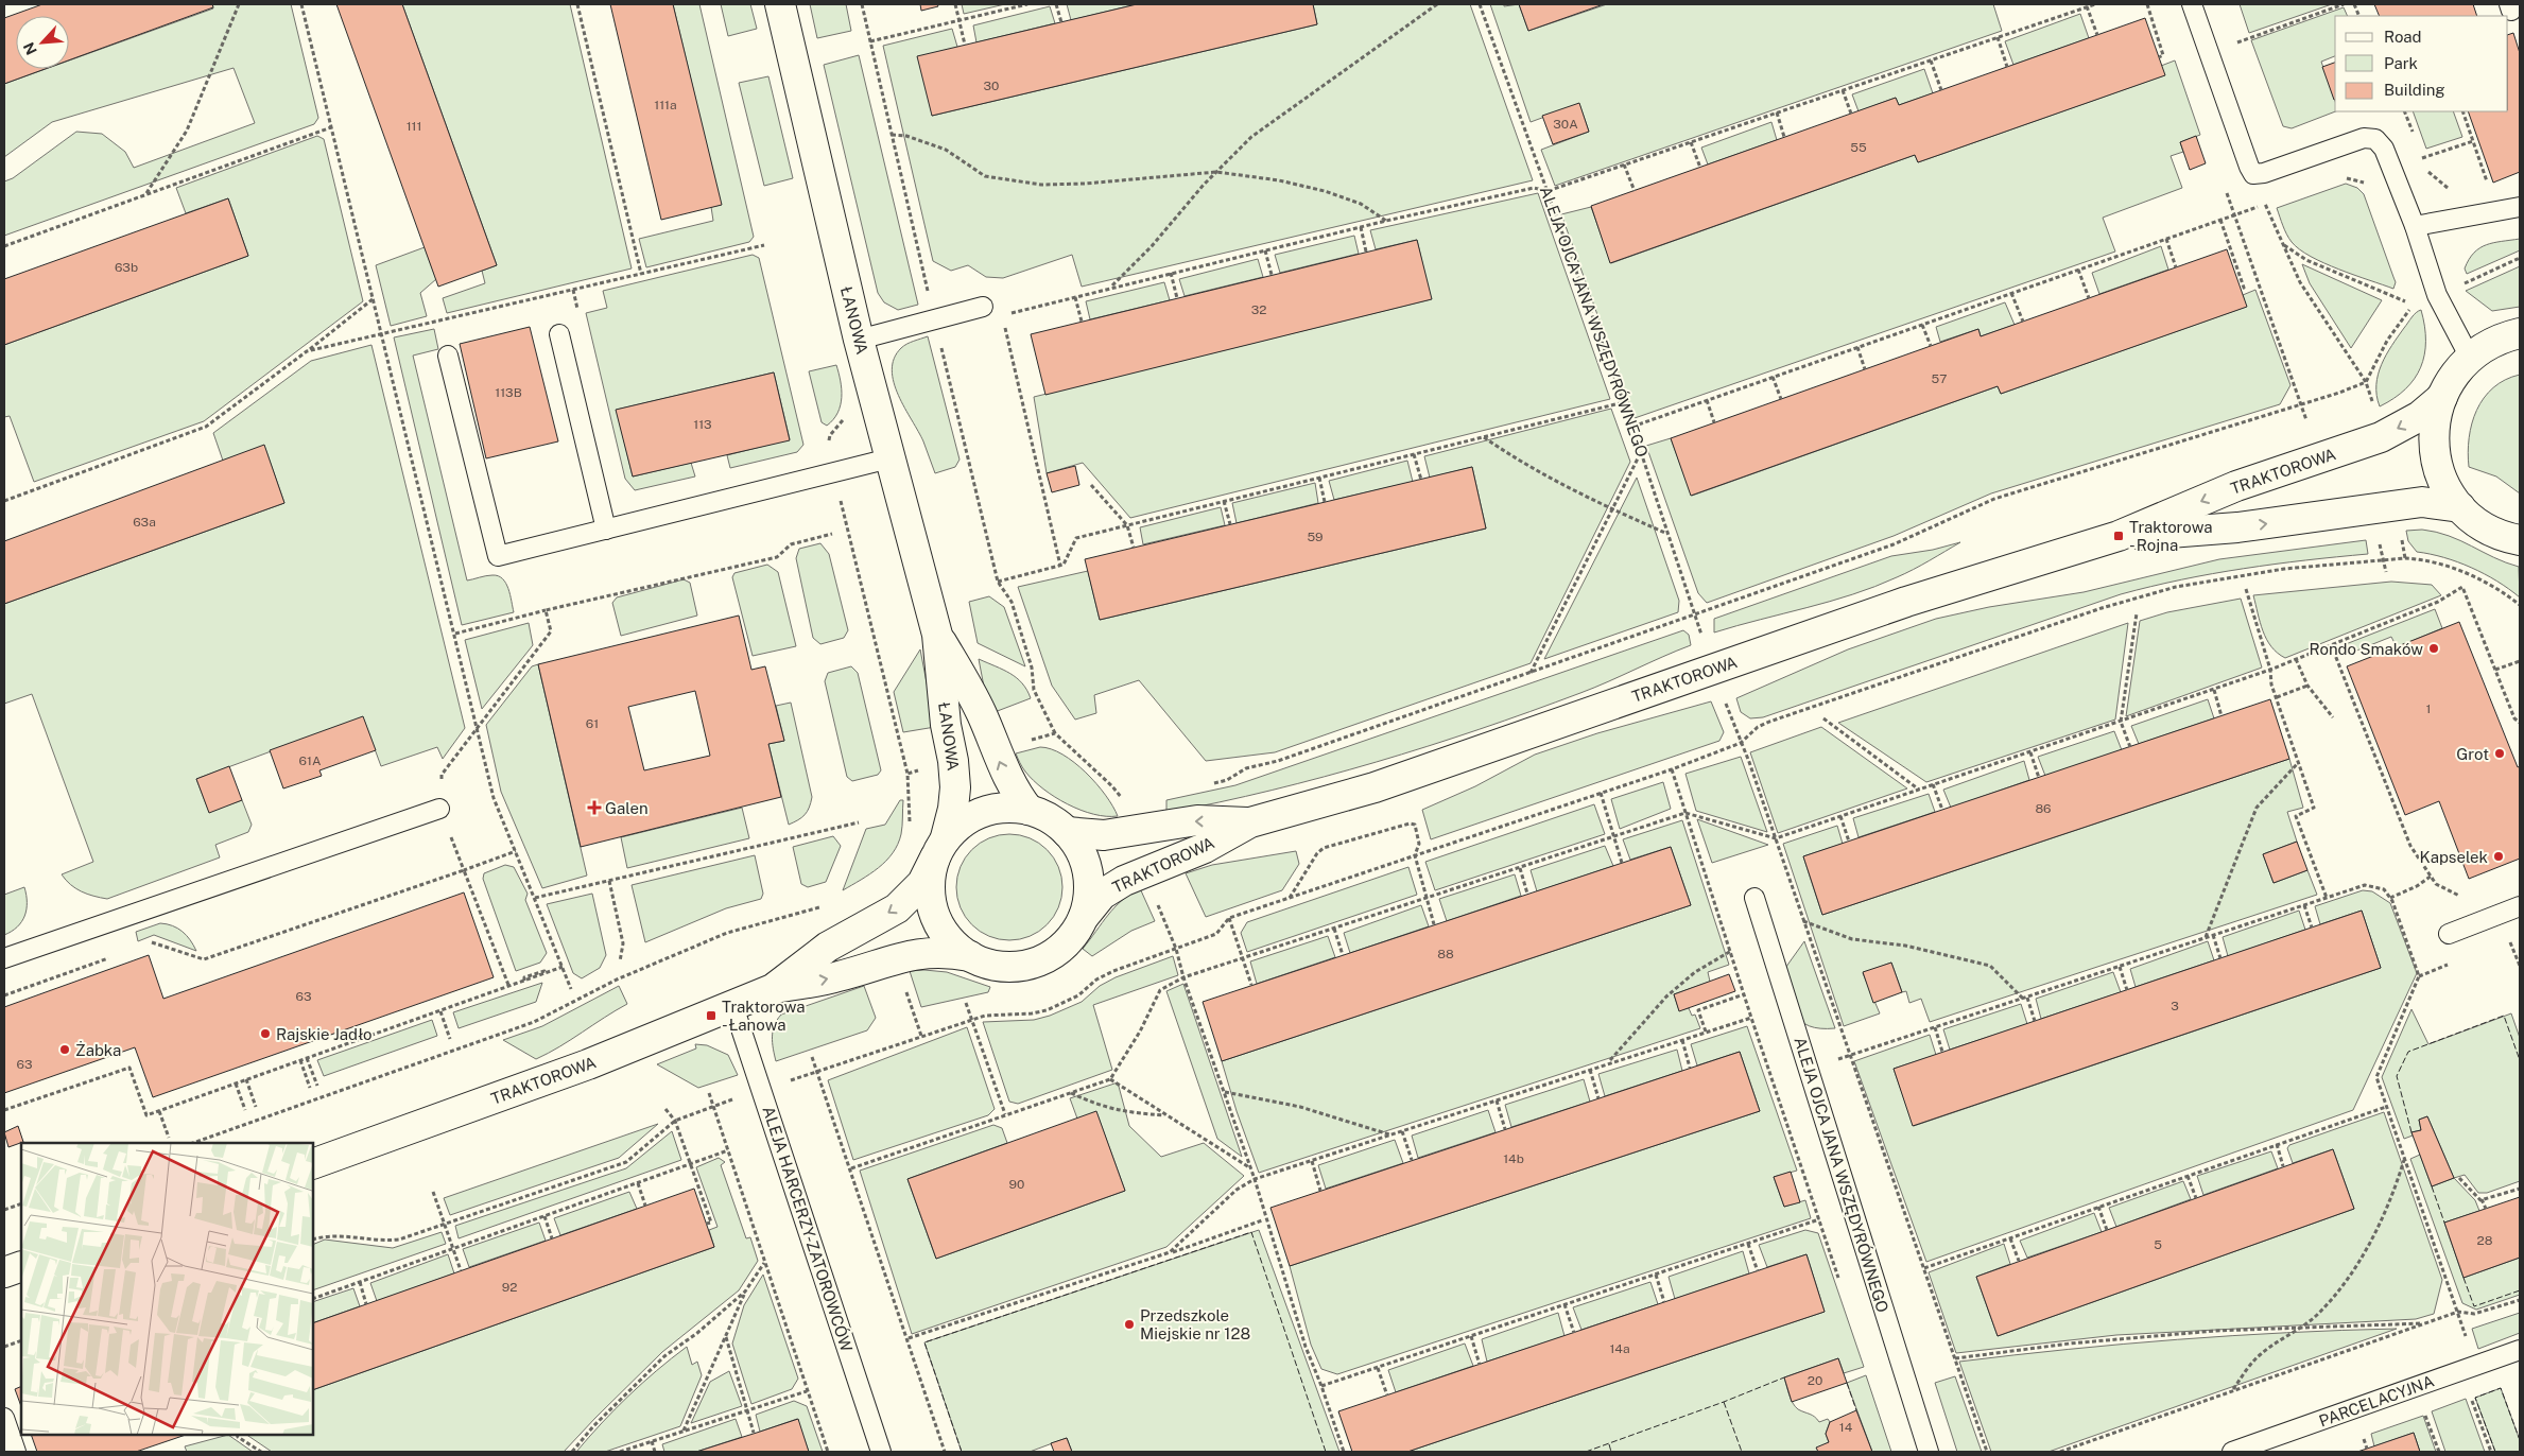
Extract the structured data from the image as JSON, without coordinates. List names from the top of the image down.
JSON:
{
  "streets": {
    "main road": ["ŁANOWA", "TRAKTOROWA"],
    "lane": ["ALEJA OJCA JANA WSZĘDYRÓWNEGO", "ALEJA HARCERZY-ZATOROWCÓW", "PARCELACYJNA"]
  },
  "crossings": [
    ["ŁANOWA", "TRAKTOROWA"],
    ["TRAKTOROWA", "ALEJA HARCERZY-ZATOROWCÓW"]
  ],
  "places": {
    "transit": ["Traktorowa - Rojna", "Traktorowa - Łanowa"],
    "other": [
      "Rondo Smaków",
      "Grot",
      "Kapselek",
      "Rajskie Jadło",
      "Żabka",
      "Przedszkole Miejskie nr 128"
    ],
    "health": ["Galen"]
  },
  "house_numbers": [
    "30",
    "111a",
    "30A",
    "111",
    "55",
    "63b",
    "32",
    "57",
    "113B",
    "113",
    "63a",
    "59",
    "1",
    "61",
    "61A",
    "86",
    "88",
    "63",
    "3",
    "63",
    "14b",
    "90",
    "28",
    "5",
    "92",
    "14a",
    "20",
    "14"
  ],
  "legend": ["Road", "Park", "Building"],
  "north": "bottom left"
}
